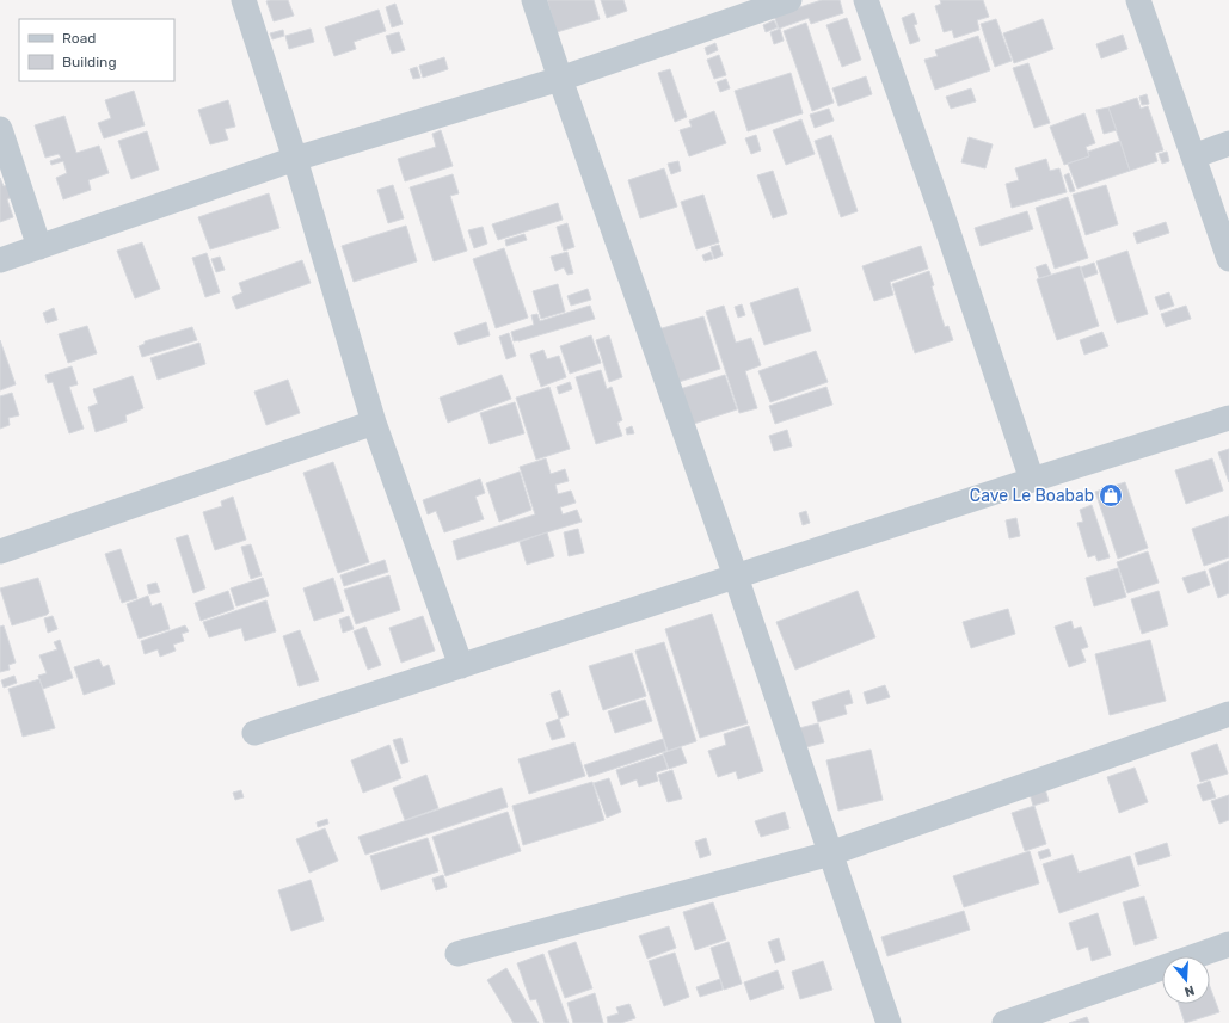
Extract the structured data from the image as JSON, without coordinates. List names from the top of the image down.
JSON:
{
  "places": {
    "shop": ["Cave Le Boabab"]
  },
  "legend": ["Road", "Building"],
  "north": "bottom"
}
